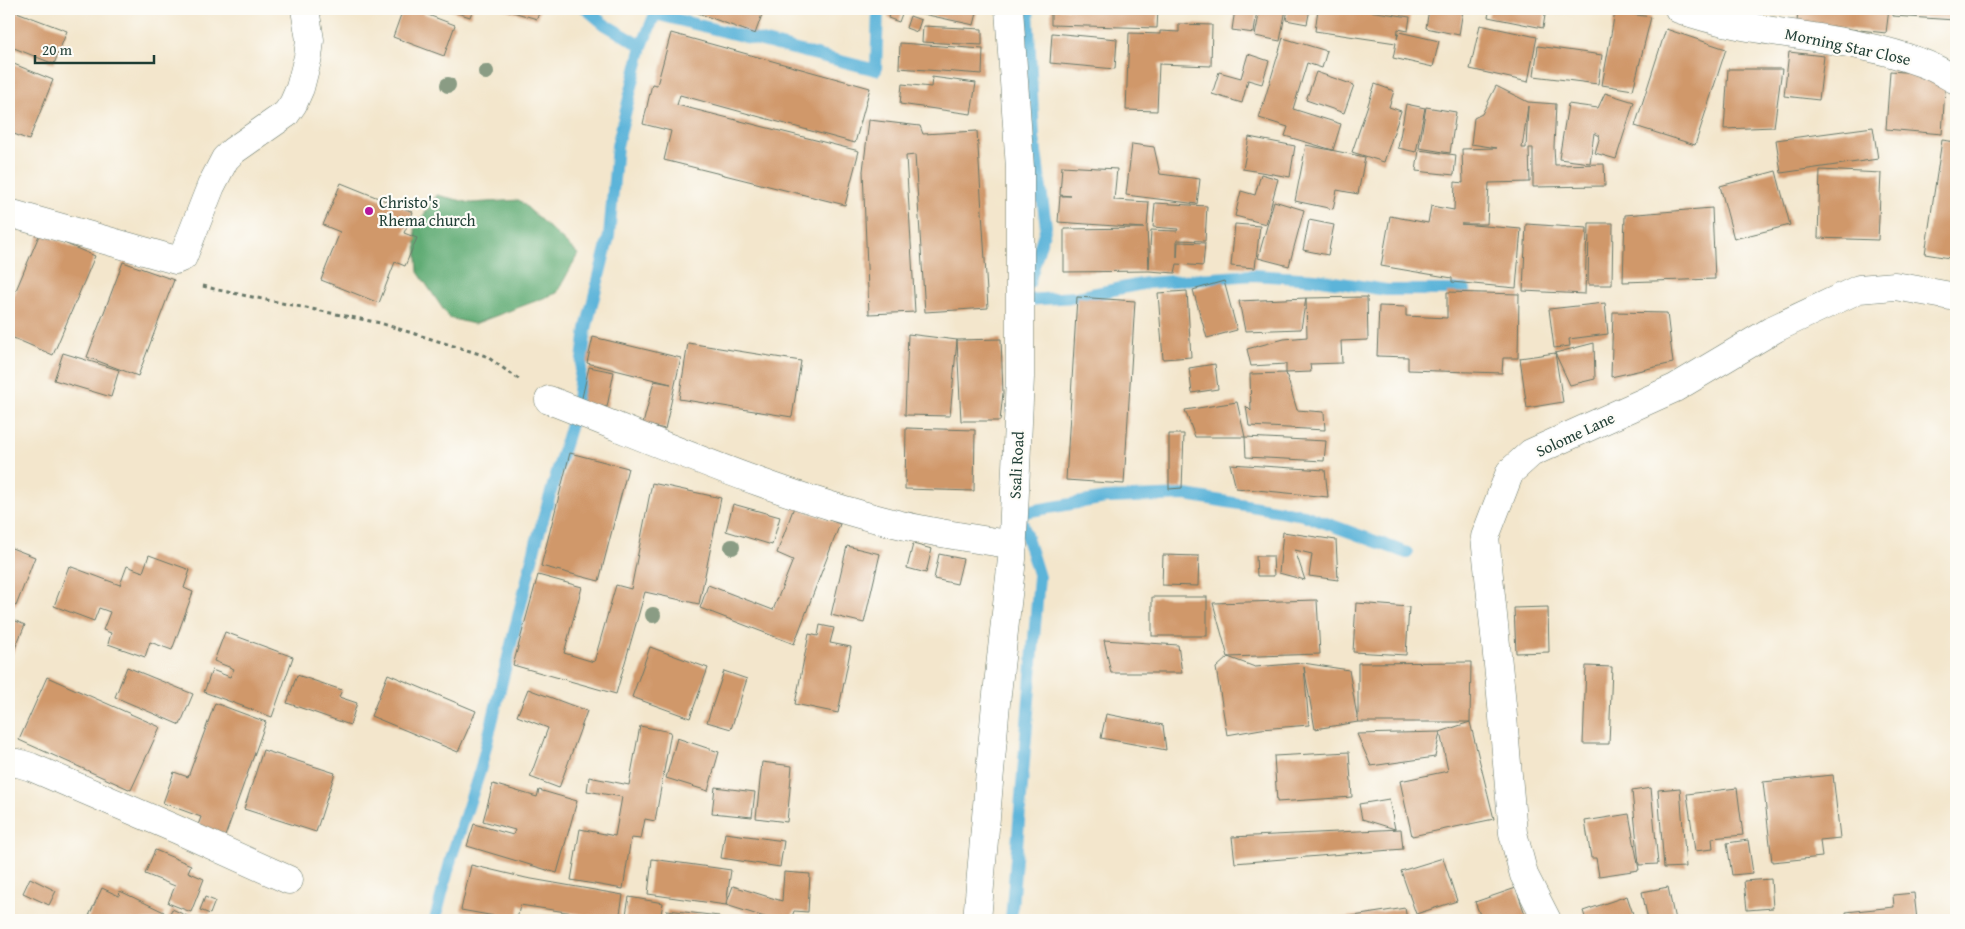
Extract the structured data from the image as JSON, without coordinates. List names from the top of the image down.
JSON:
{
  "streets": {
    "street": ["Morning Star Close", "Solome Lane", "Ssali Road"]
  },
  "places": ["Christo's Rhema church"],
  "scale_bar": "20 m"
}
